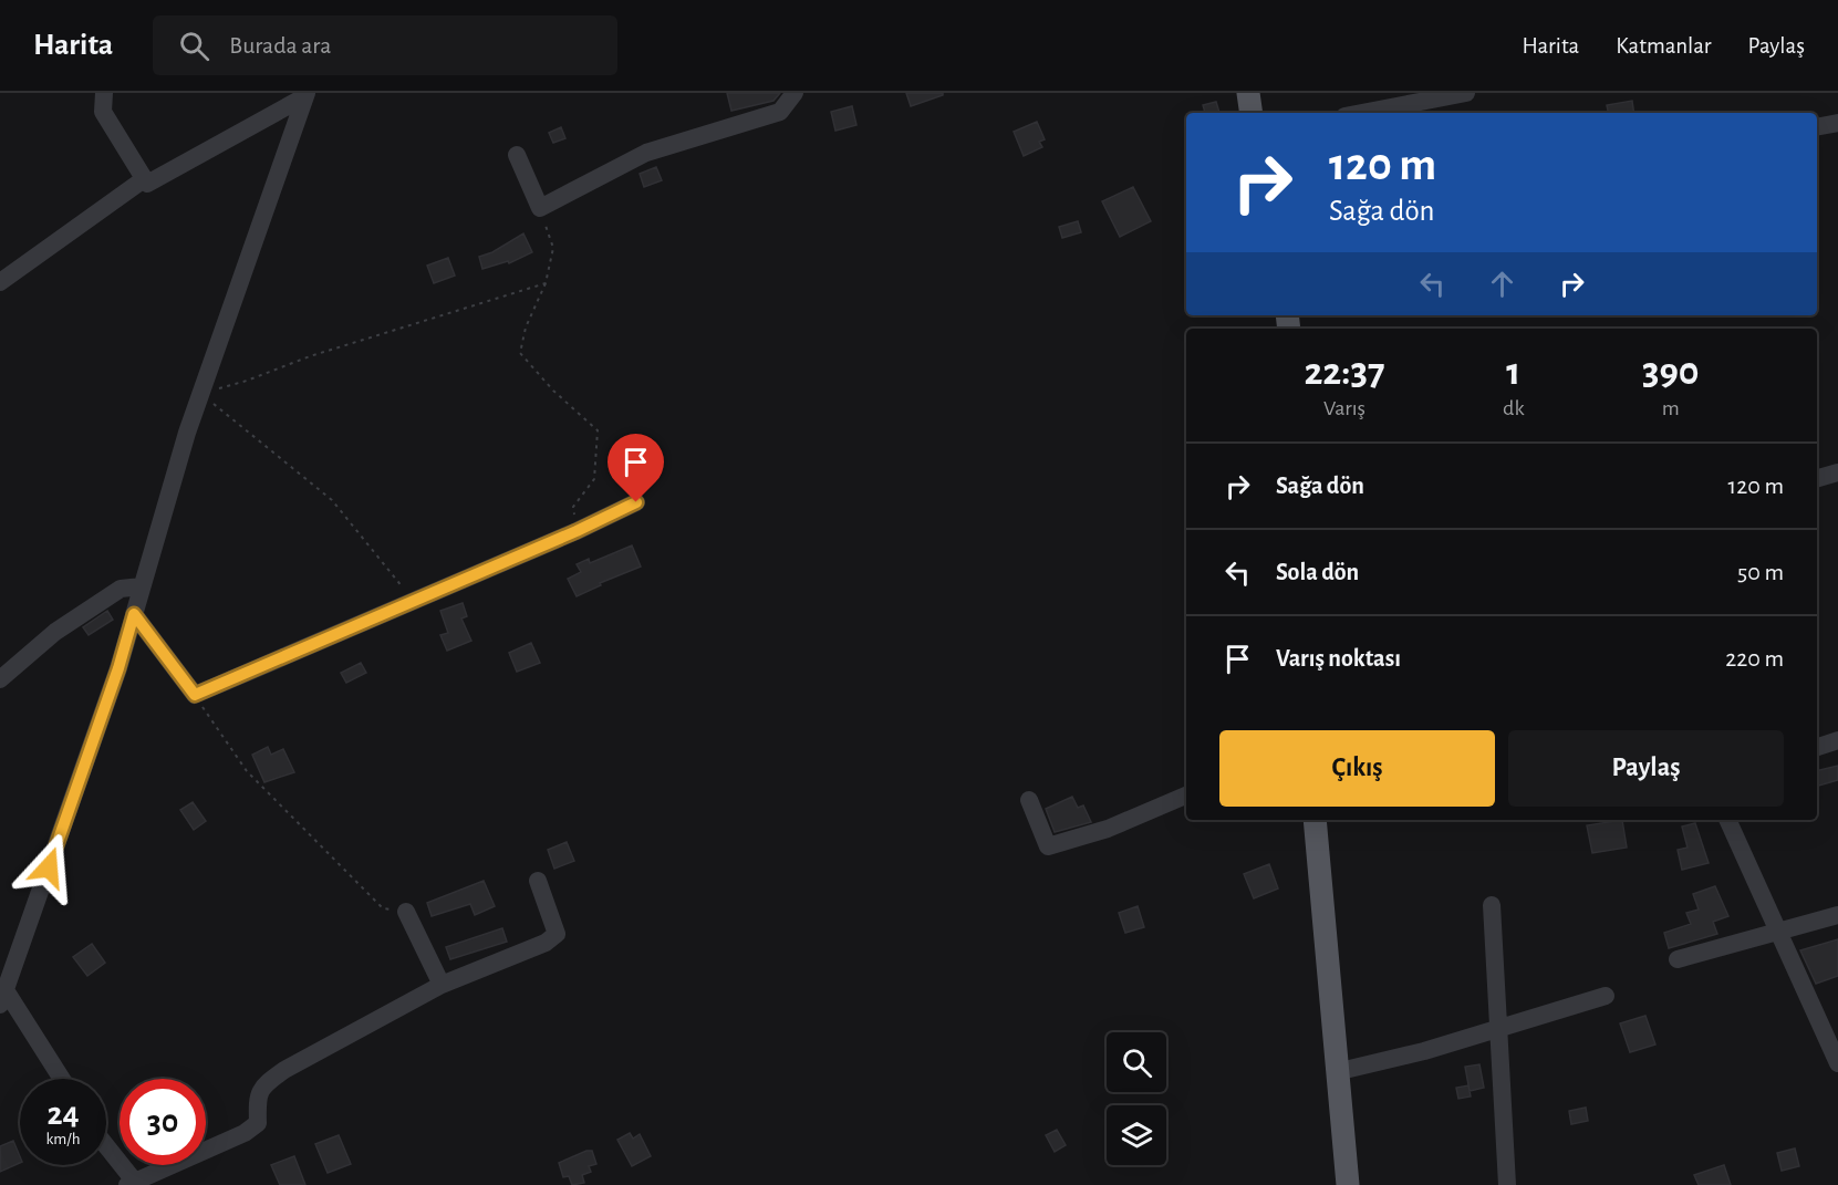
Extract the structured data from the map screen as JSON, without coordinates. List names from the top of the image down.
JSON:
{
  "page": {
    "header": "Harita",
    "search": "Burada ara",
    "nav": ["Harita", "Katmanlar", "Paylaş"],
    "turn": ["120 m", "Sağa dön"],
    "eta": [
      "22:37",
      "Varış",
      "1",
      "dk",
      "390",
      "m"
    ],
    "list": [
      {
        "name": "Sağa dön",
        "value": "120 m"
      },
      {
        "name": "Sola dön",
        "value": "50 m"
      },
      {
        "name": "Varış noktası",
        "value": "220 m"
      }
    ],
    "buttons": ["Çıkış", "Paylaş"],
    "speed": "24 km/h",
    "limit": "30"
  }
}
